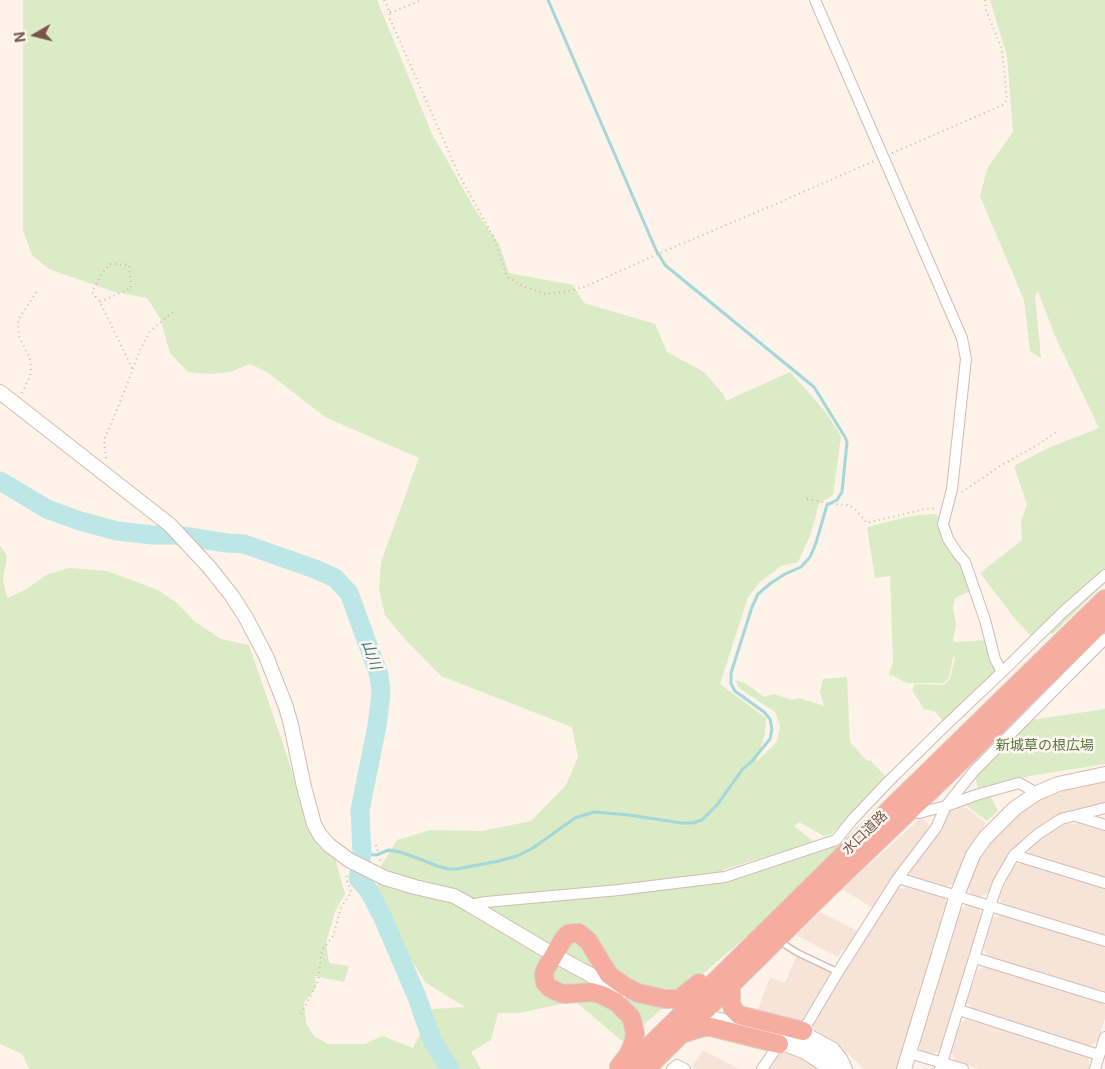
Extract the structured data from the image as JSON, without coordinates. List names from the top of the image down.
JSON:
{
  "streets": {
    "highway": ["水口道路"]
  },
  "water": ["山川"],
  "parks": ["新城草の根広場"],
  "north": "left"
}
